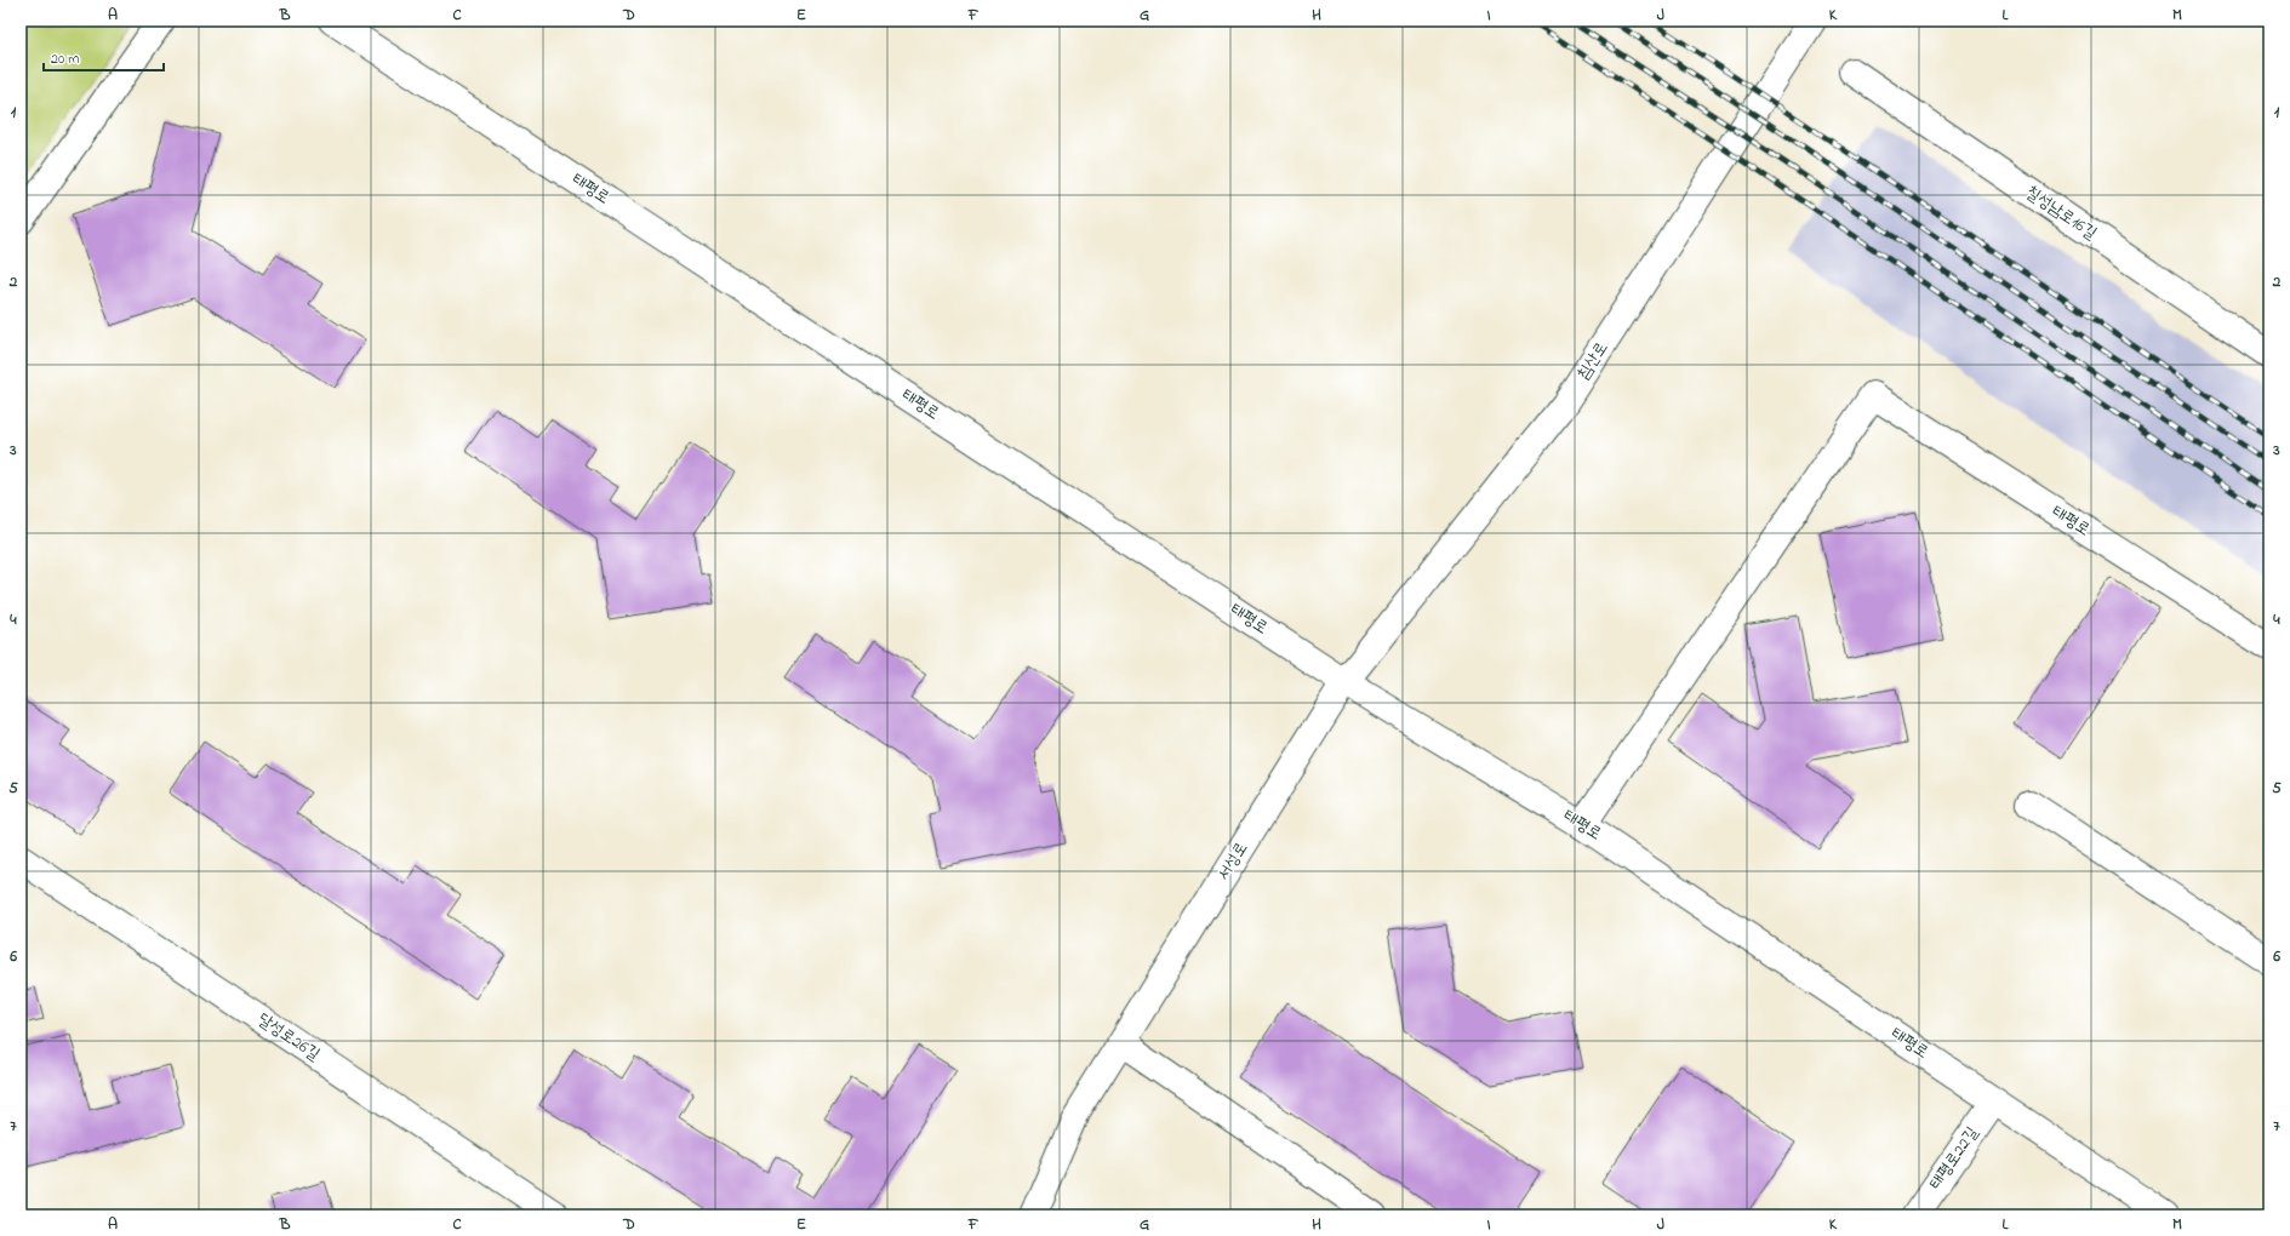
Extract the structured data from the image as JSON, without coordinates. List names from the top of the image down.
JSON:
{
  "streets": {
    "street": [
      "태평로",
      "칠성남로16길",
      "침산로",
      "서성로",
      "달성로26길",
      "태평로22길"
    ]
  },
  "crossings": [
    ["태평로", "침산로"],
    ["태평로", "서성로"],
    ["태평로", "태평로22길"],
    ["침산로", "서성로"]
  ],
  "scale_bar": "20 m",
  "grid": {
    "columns": [
      "A",
      "B",
      "C",
      "D",
      "E",
      "F",
      "G",
      "H",
      "I",
      "J",
      "K",
      "L",
      "M"
    ],
    "rows": [
      "1",
      "2",
      "3",
      "4",
      "5",
      "6",
      "7"
    ]
  }
}
